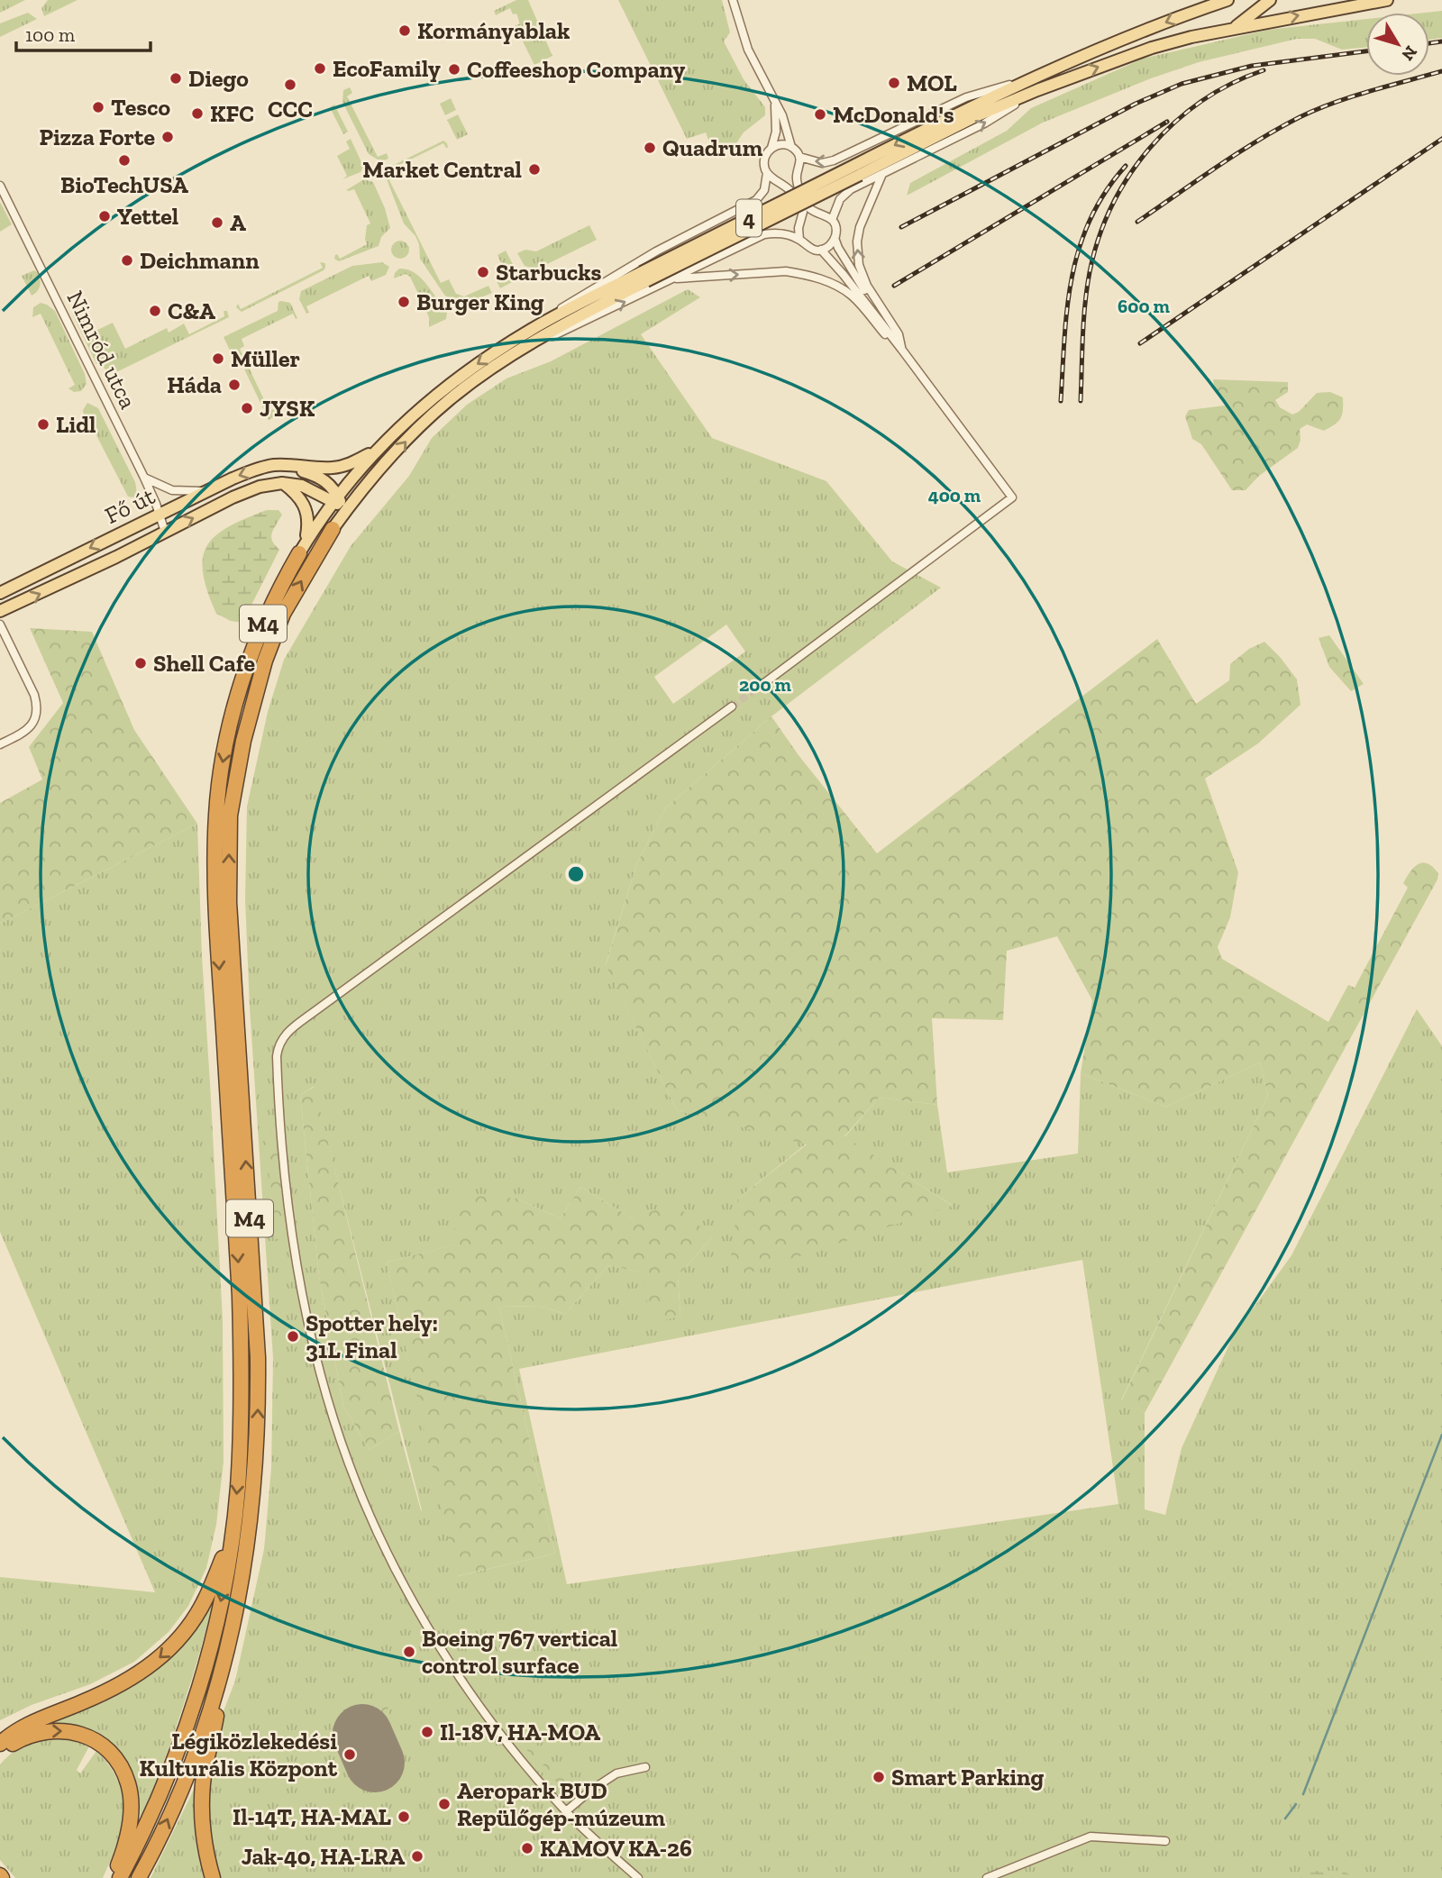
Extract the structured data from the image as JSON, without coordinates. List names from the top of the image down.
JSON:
{
  "streets": {
    "highway": ["M4"],
    "main road": ["4", "Fő út"],
    "street": ["Nimród utca"]
  },
  "crossings": [
    ["4", "Fő út"],
    ["Nimród utca", "Fő út"]
  ],
  "places": [
    "Kormányablak",
    "EcoFamily",
    "Coffeeshop Company",
    "Diego",
    "MOL",
    "CCC",
    "Tesco",
    "KFC",
    "McDonald's",
    "Pizza Forte",
    "Quadrum",
    "BioTechUSA",
    "Market Central",
    "Yettel",
    "A",
    "Deichmann",
    "Starbucks",
    "Burger King",
    "C&A",
    "Müller",
    "Háda",
    "JYSK",
    "Lidl",
    "Shell Cafe",
    "Spotter hely: 31L Final",
    "Boeing 767 vertical control surface",
    "Il-18V, HA-MOA",
    "Légiközlekedési Kulturális Központ",
    "Smart Parking",
    "Aeropark BUD Repülőgép-múzeum",
    "Il-14T, HA-MAL",
    "KAMOV KA-26",
    "Jak-40, HA-LRA"
  ],
  "scale_bar": "100 m",
  "north": "bottom right",
  "rings": ["600 m", "400 m", "200 m"]
}
